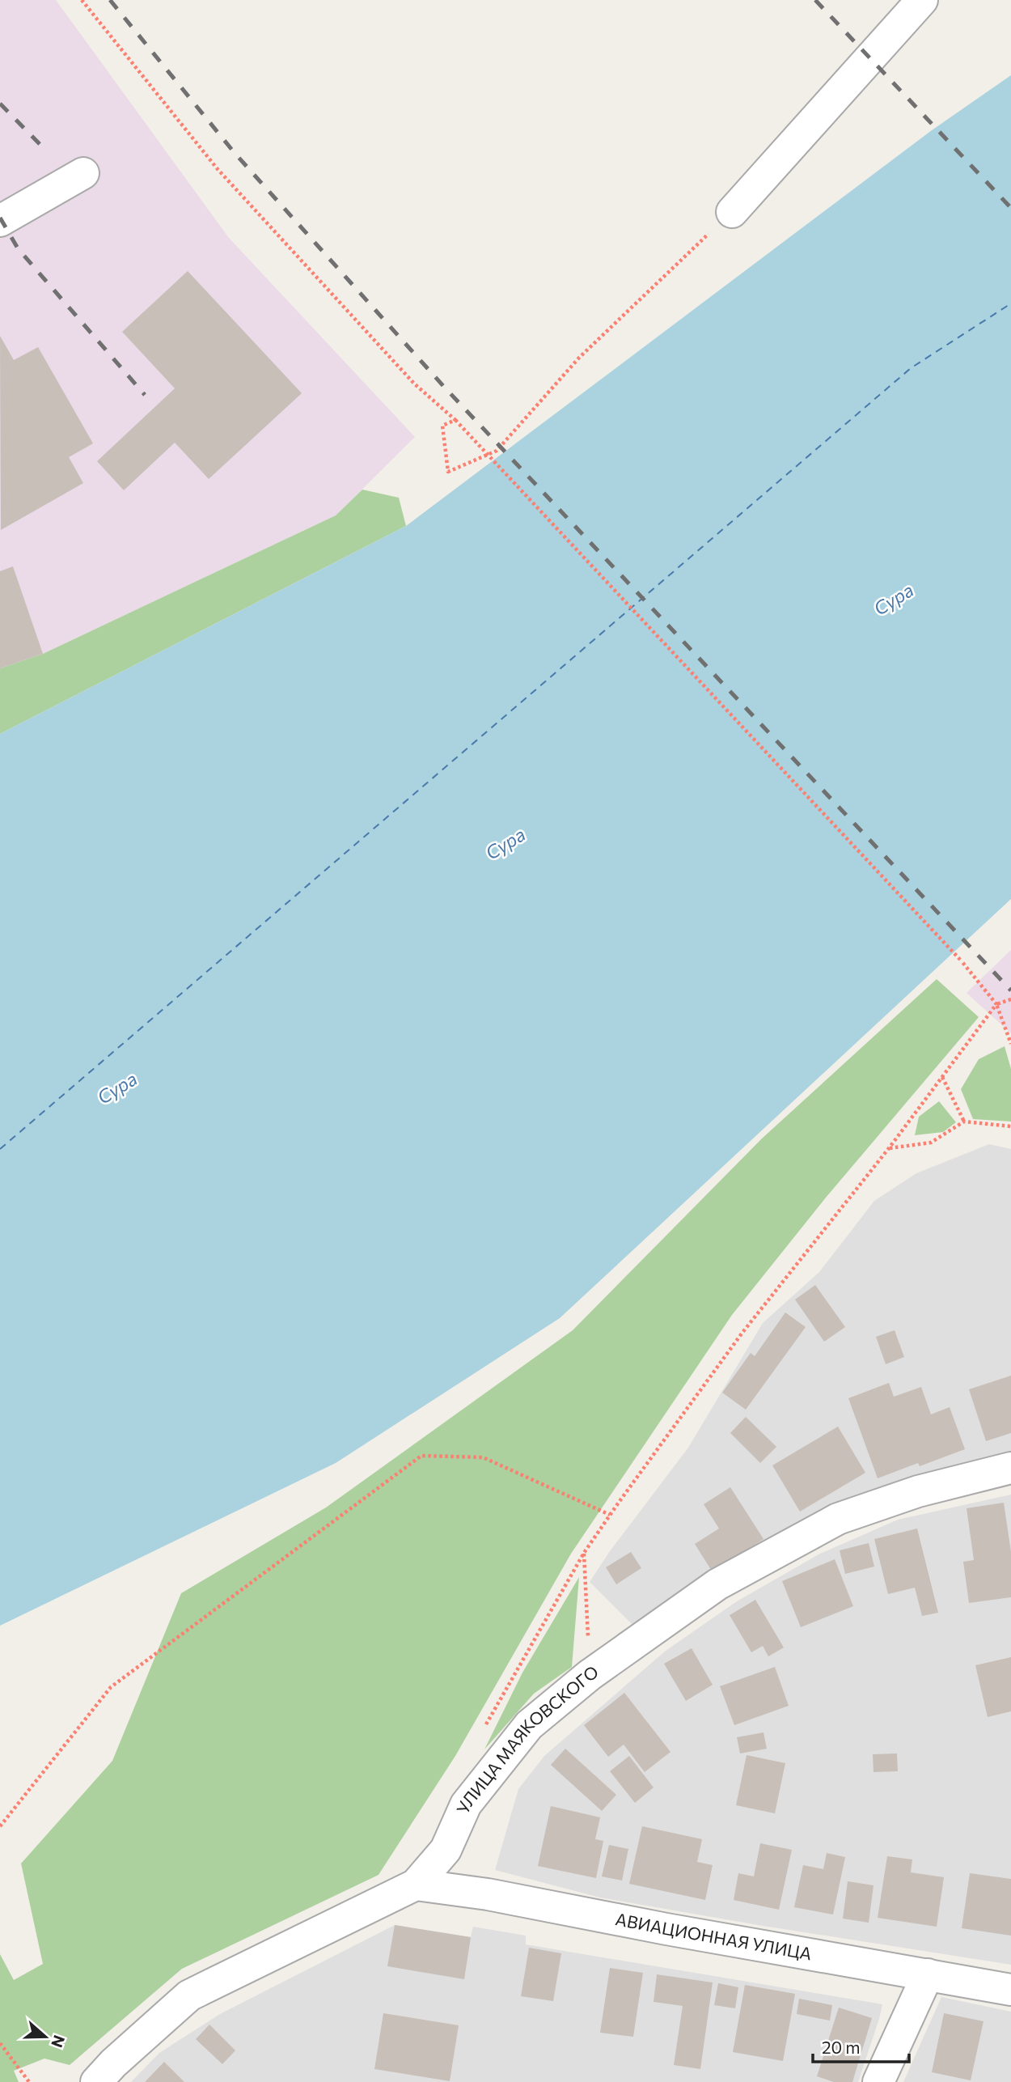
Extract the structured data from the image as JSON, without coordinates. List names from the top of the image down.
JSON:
{
  "streets": {
    "street": ["УЛИЦА МАЯКОВСКОГО", "АВИАЦИОННАЯ УЛИЦА"]
  },
  "crossings": [
    ["УЛИЦА МАЯКОВСКОГО", "АВИАЦИОННАЯ УЛИЦА"]
  ],
  "water": ["Сура"],
  "scale_bar": "20 m",
  "north": "right"
}
